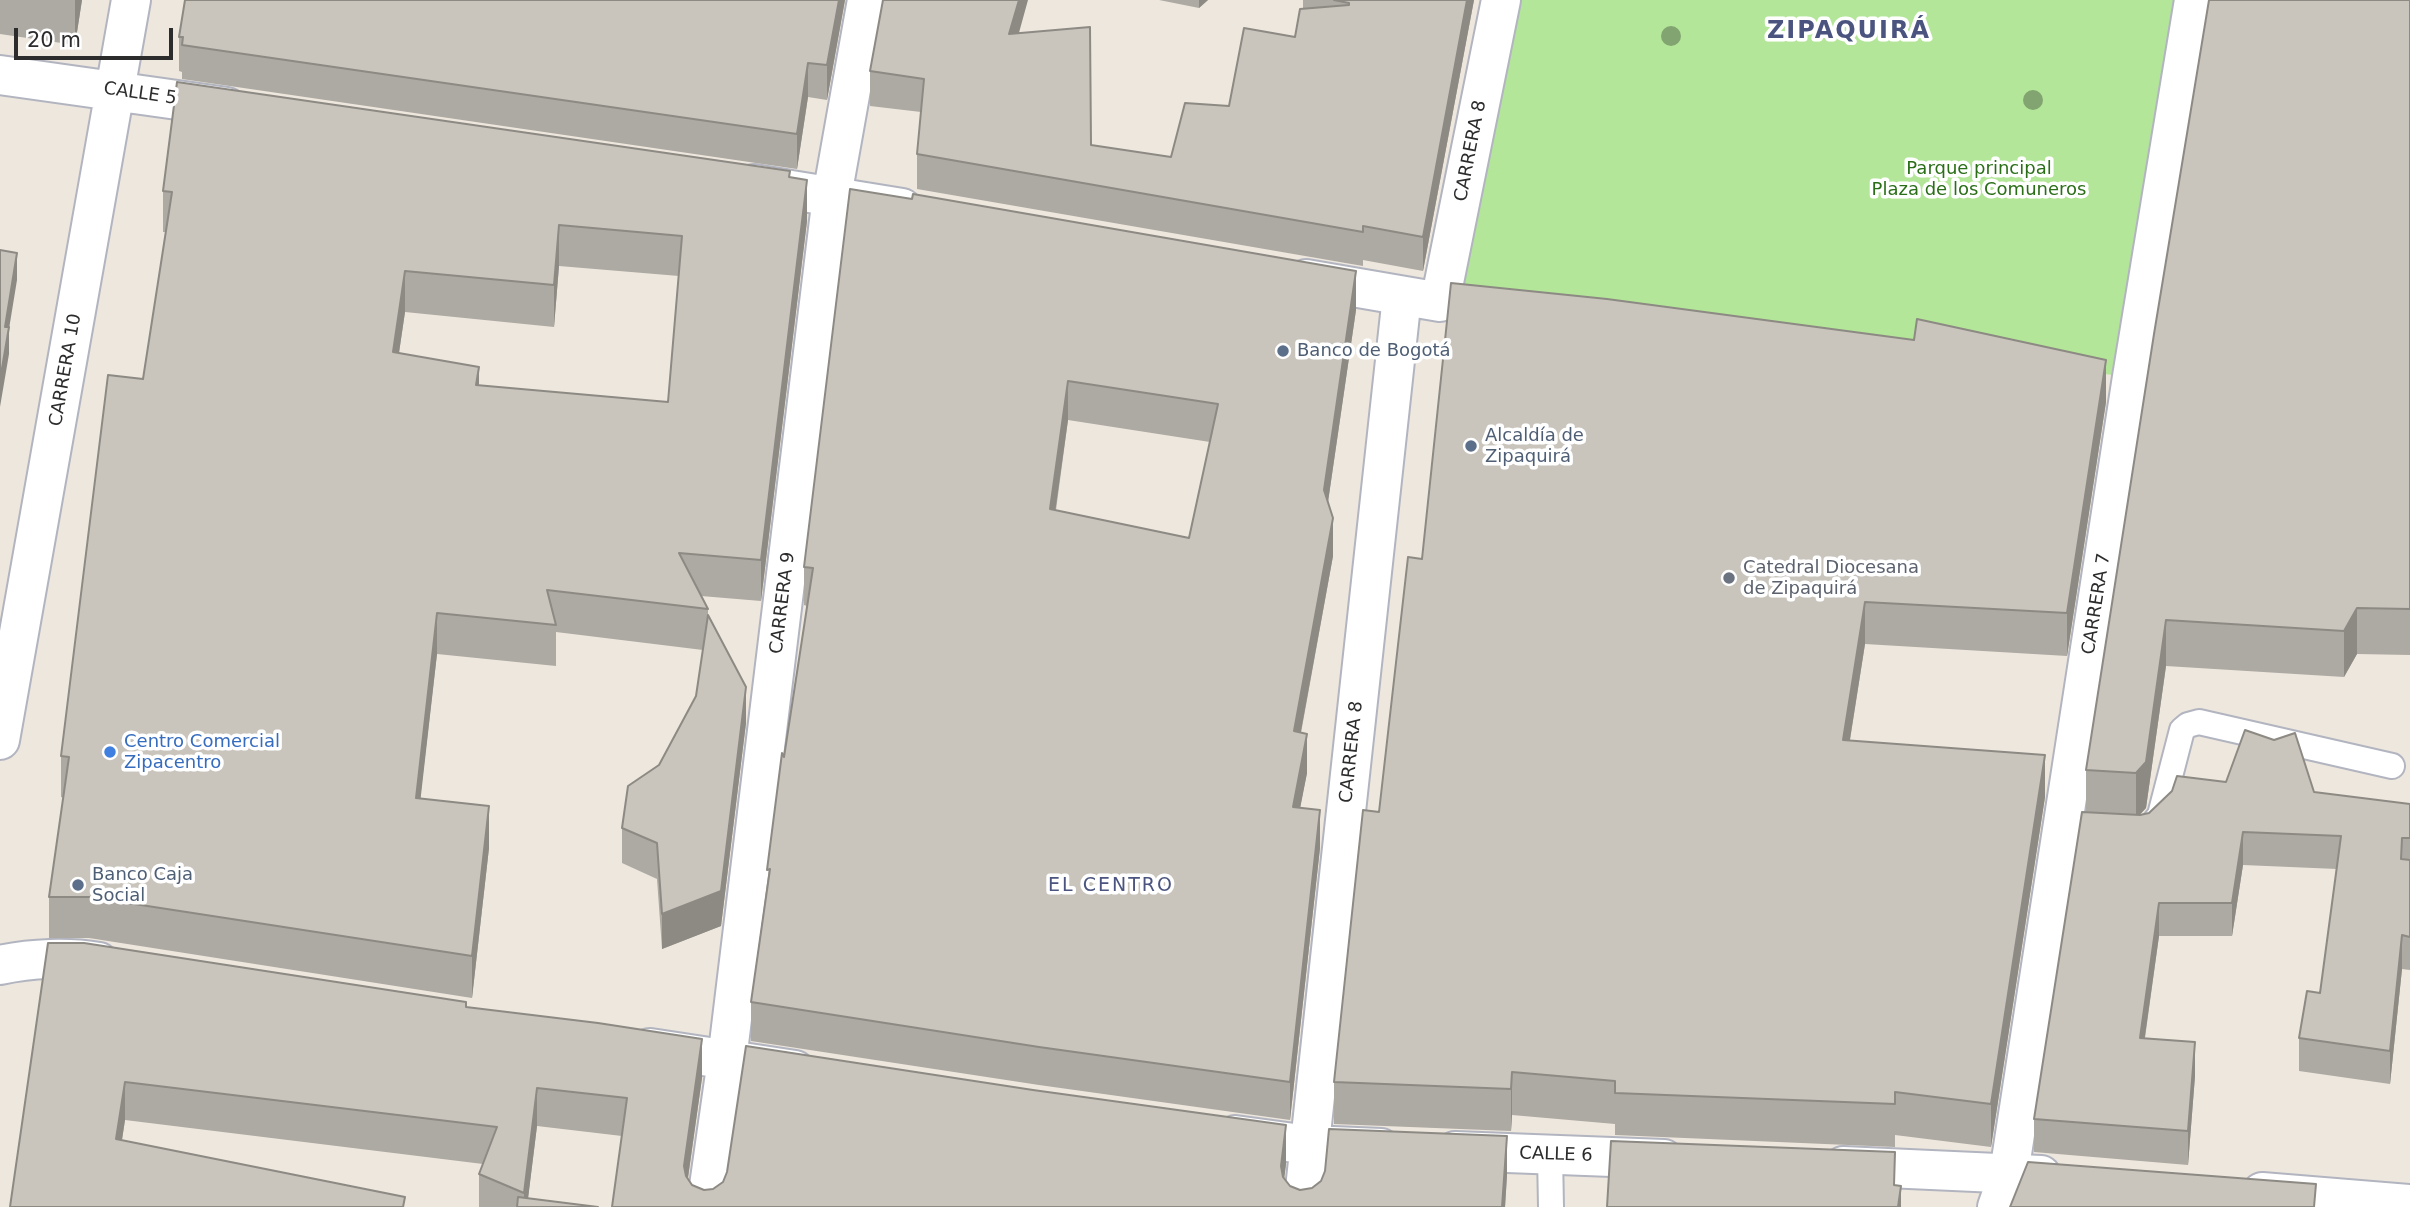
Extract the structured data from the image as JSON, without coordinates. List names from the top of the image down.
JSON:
{
  "streets": {
    "street": [
      "CALLE 5",
      "CARRERA 8",
      "CARRERA 10",
      "CARRERA 9",
      "CARRERA 7",
      "CALLE 6"
    ]
  },
  "crossings": [
    ["CALLE 5", "CARRERA 10"],
    ["CARRERA 8", "CALLE 6"]
  ],
  "districts": ["ZIPAQUIRÁ", "EL CENTRO"],
  "parks": ["Parque principal Plaza de los Comuneros"],
  "places": [
    "Banco de Bogotá",
    "Alcaldía de Zipaquirá",
    "Catedral Diocesana de Zipaquirá",
    "Centro Comercial Zipacentro",
    "Banco Caja Social"
  ],
  "scale_bar": "20 m"
}
